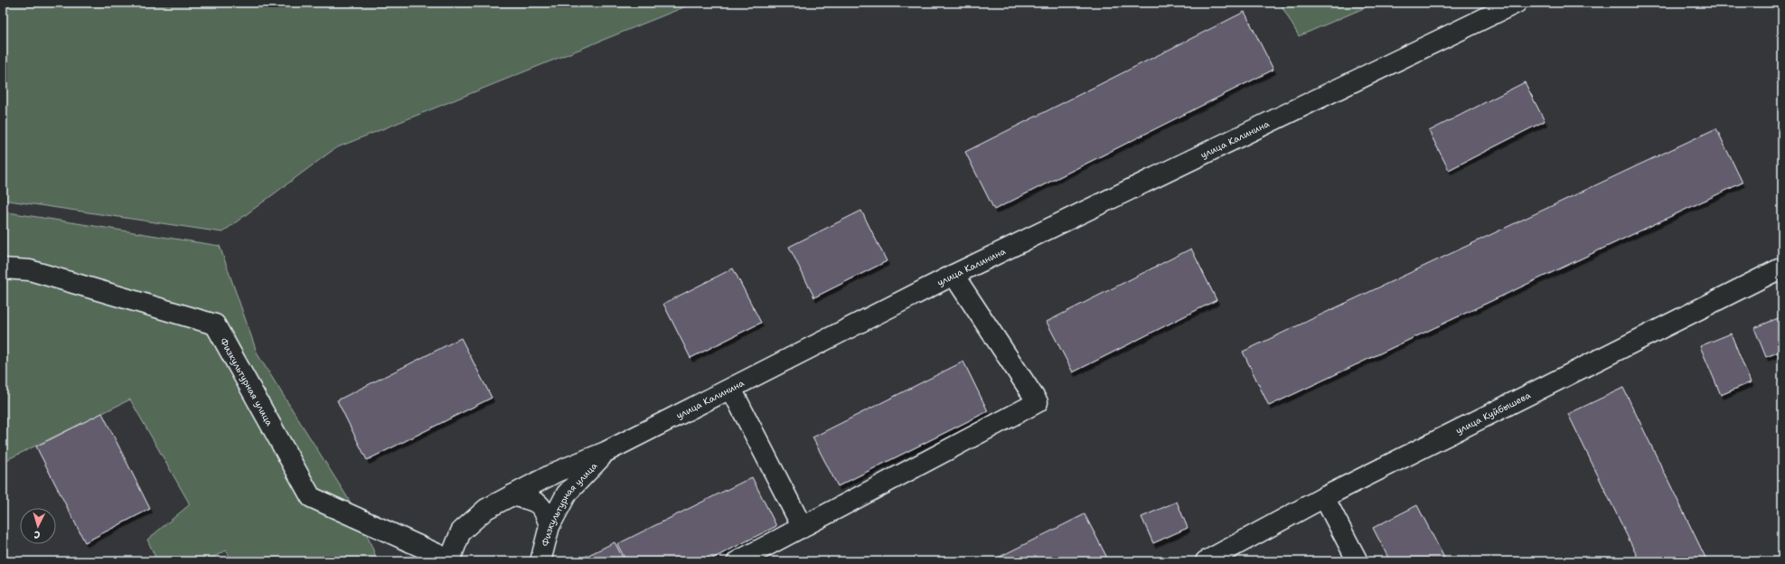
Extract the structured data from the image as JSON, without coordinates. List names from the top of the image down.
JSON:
{
  "streets": {
    "street": ["улица Калинина", "Физкультурная улица", "улица Куйбышева"]
  },
  "crossings": [
    ["улица Калинина", "Физкультурная улица"]
  ],
  "north": "bottom"
}
